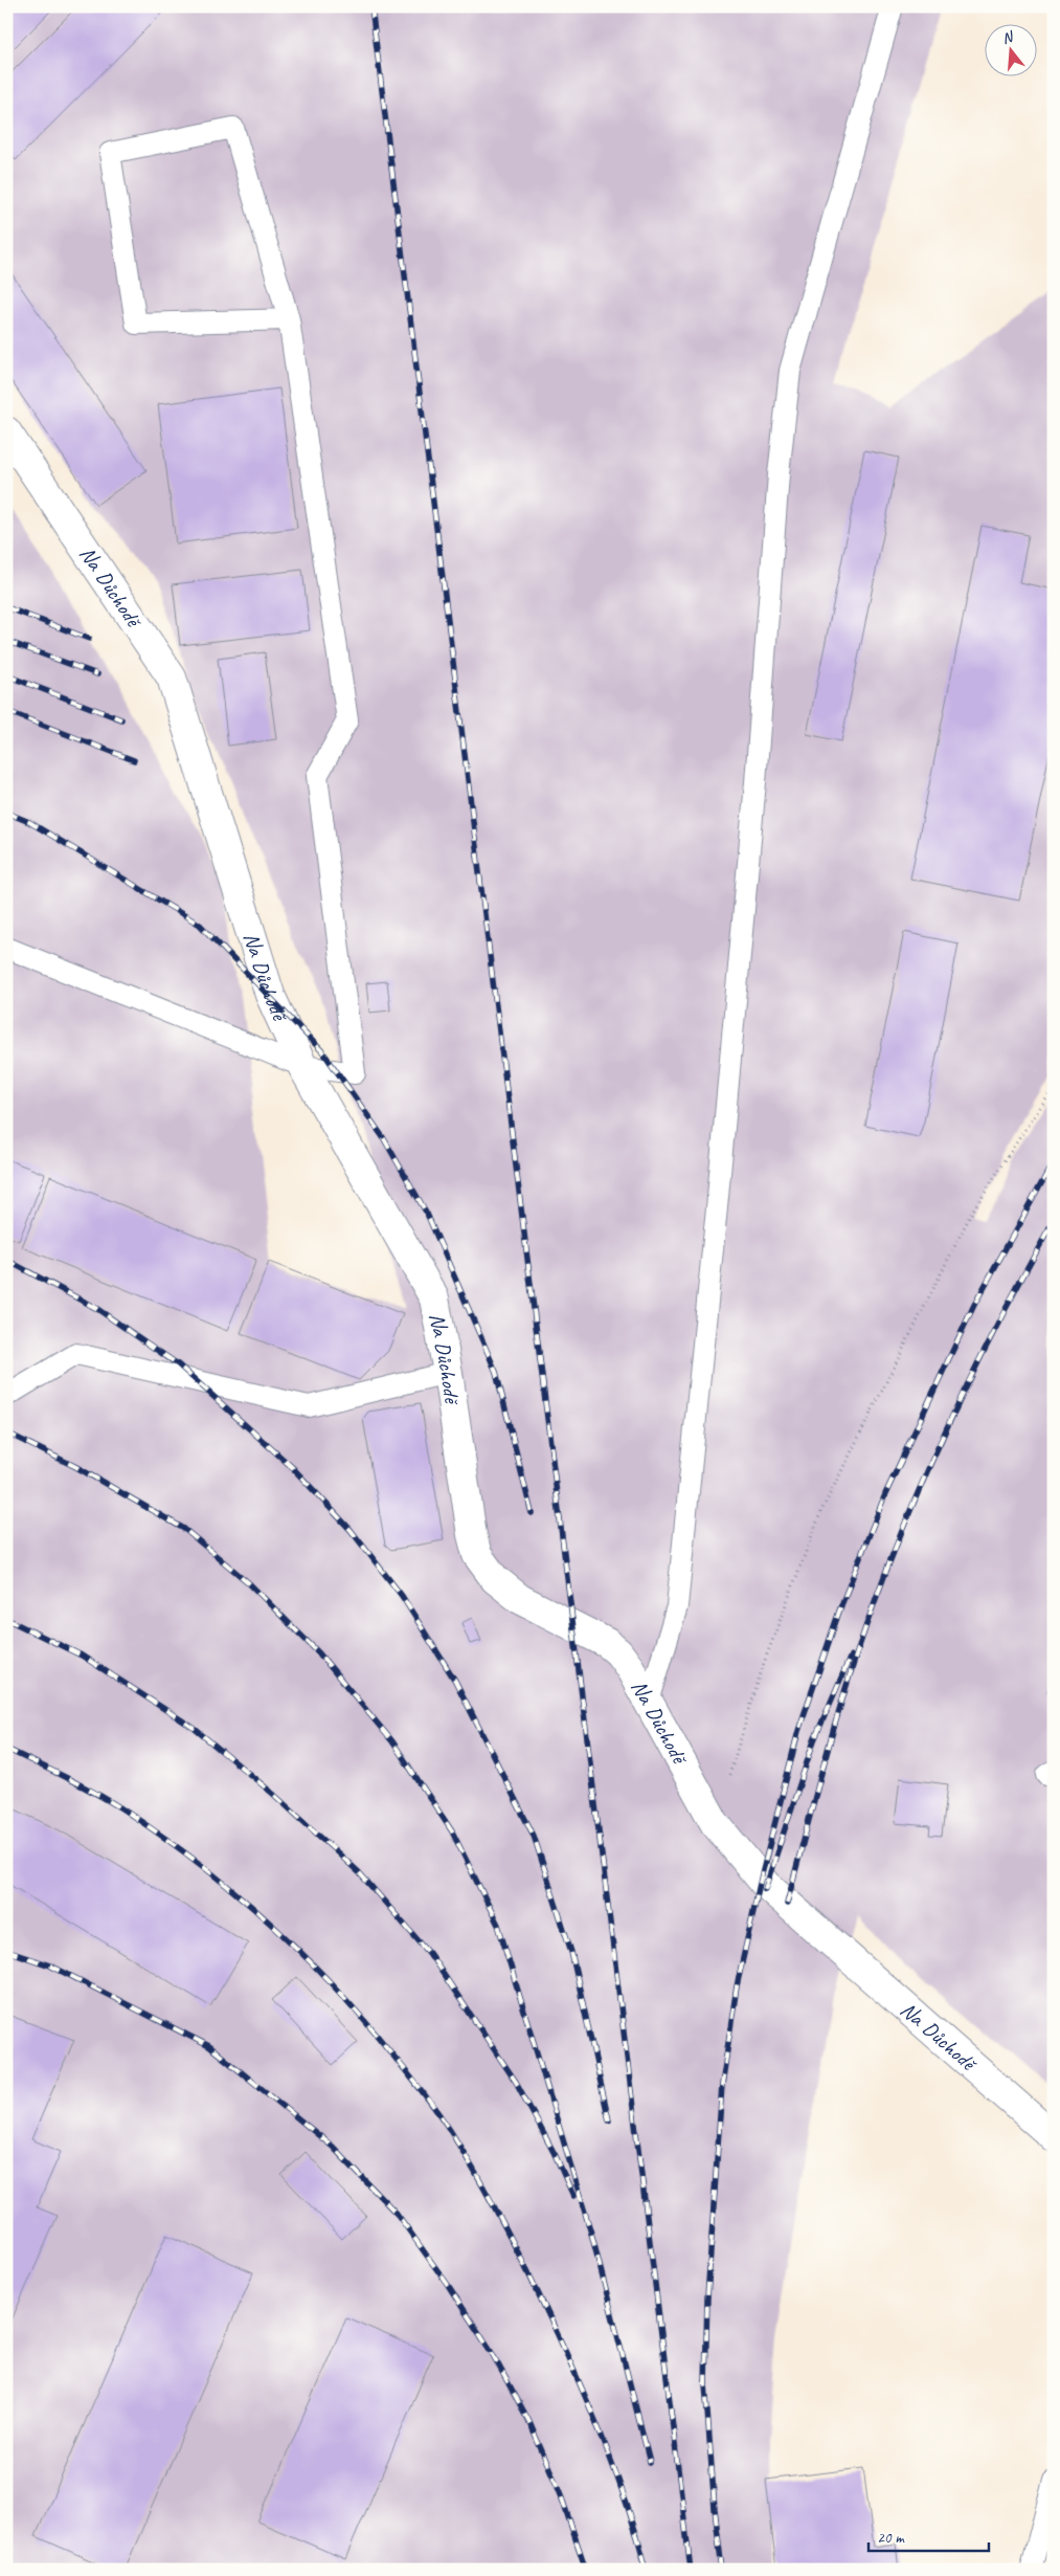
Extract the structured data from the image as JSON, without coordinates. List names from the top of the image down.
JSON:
{
  "streets": {
    "street": ["Na Důchodě"]
  },
  "scale_bar": "20 m",
  "north": "top"
}
